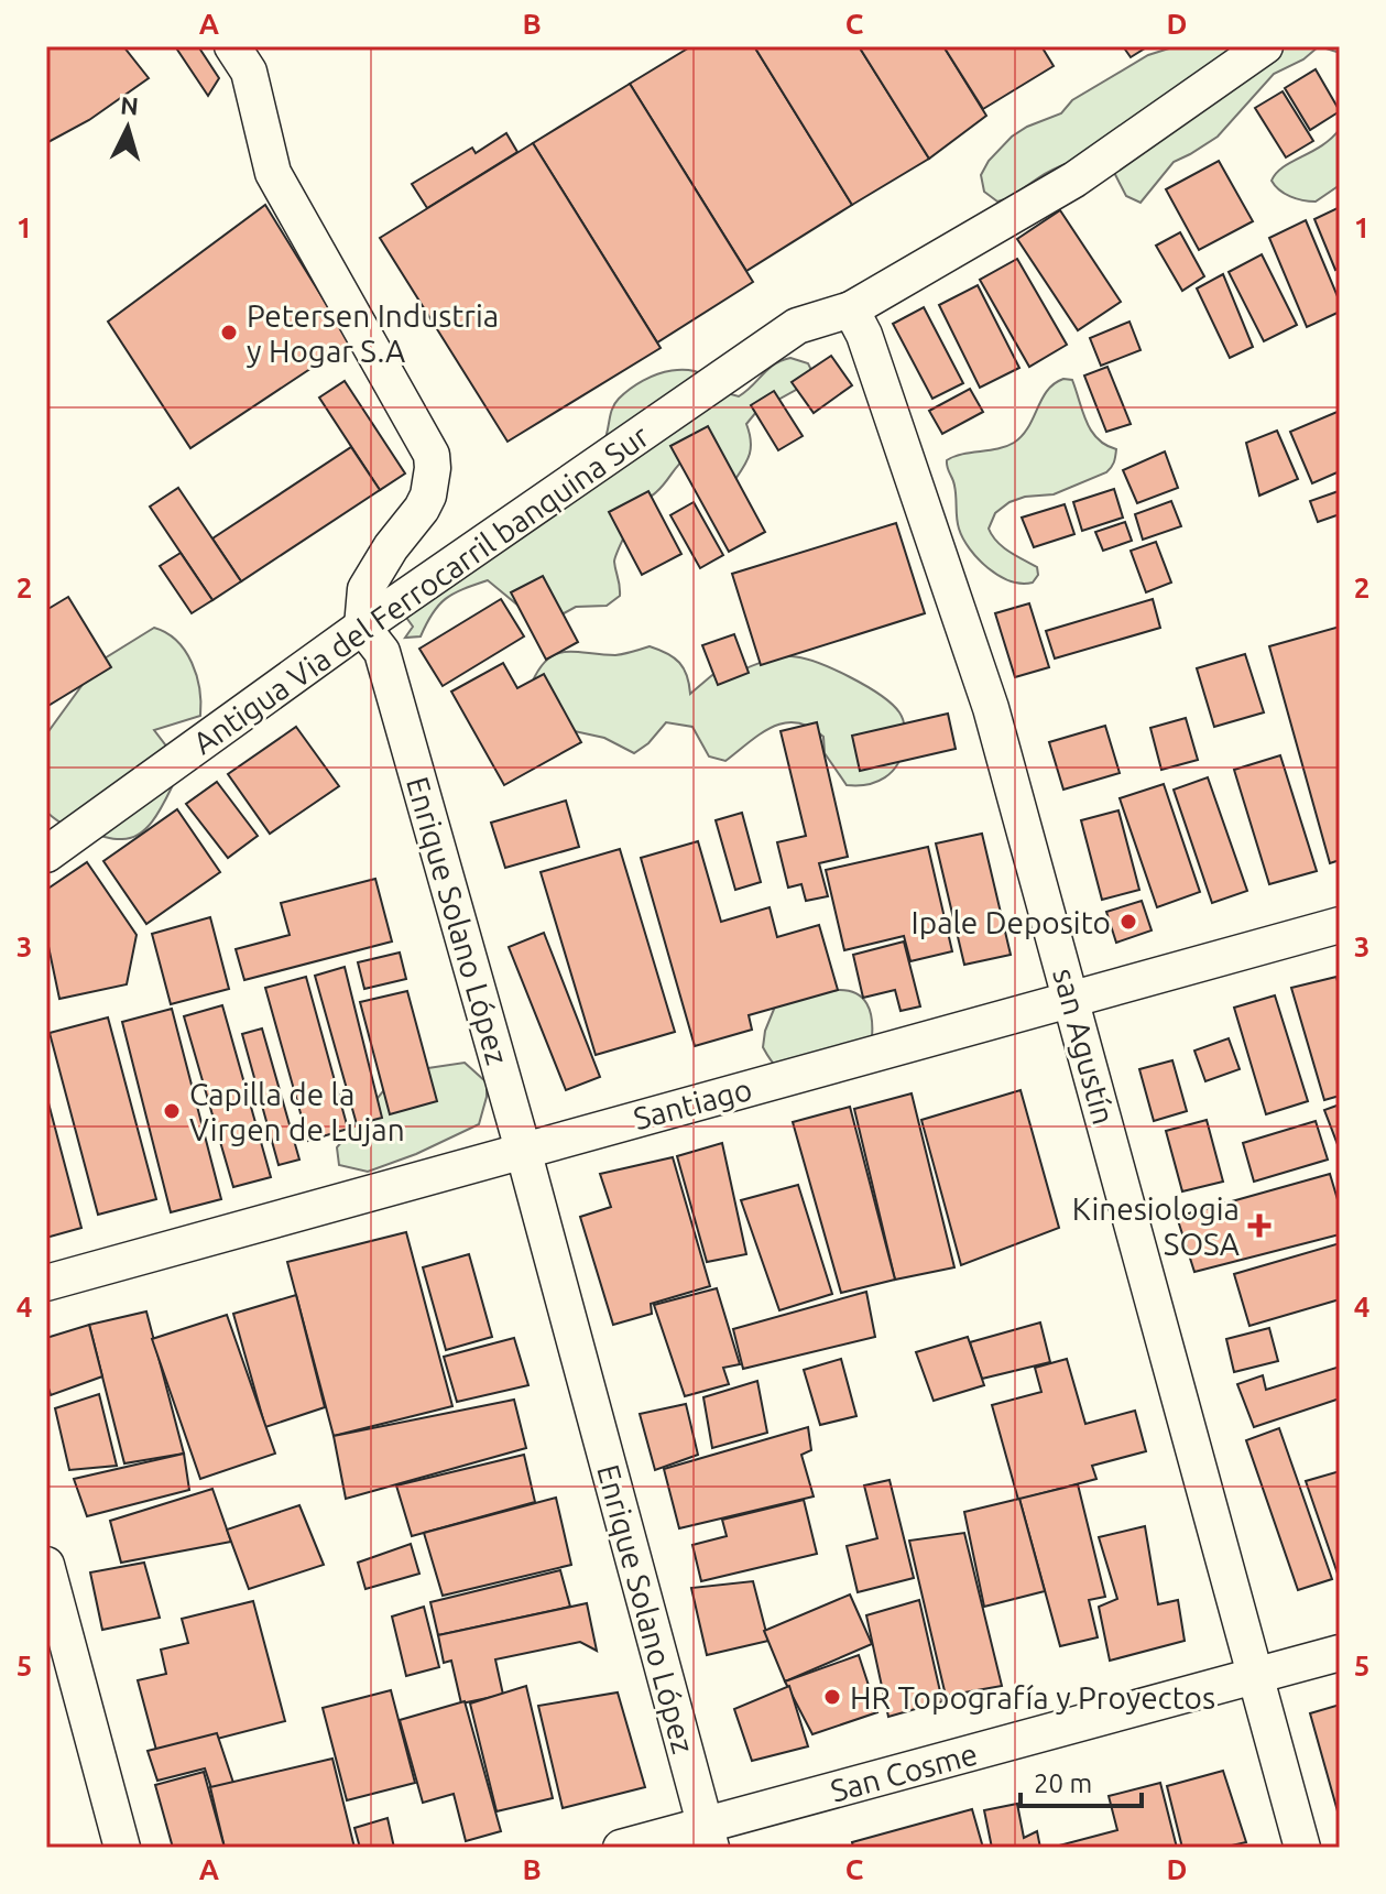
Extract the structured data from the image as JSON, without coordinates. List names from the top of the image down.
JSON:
{
  "streets": {
    "street": [
      "Antigua Via del Ferrocarril banquina Sur",
      "Enrique Solano López",
      "san Agustín",
      "Santiago",
      "San Cosme"
    ]
  },
  "crossings": [
    ["Antigua Via del Ferrocarril banquina Sur", "Enrique Solano López"],
    ["Antigua Via del Ferrocarril banquina Sur", "san Agustín"],
    ["Enrique Solano López", "Santiago"],
    ["Enrique Solano López", "San Cosme"],
    ["san Agustín", "Santiago"],
    ["san Agustín", "San Cosme"]
  ],
  "places": {
    "other": [
      "Petersen Industria y Hogar S.A",
      "Ipale Deposito",
      "Capilla de la Virgen de Lujan",
      "HR Topografía y Proyectos"
    ],
    "health": ["Kinesiologia SOSA"]
  },
  "scale_bar": "20 m",
  "north": "top",
  "grid": {
    "columns": [
      "A",
      "B",
      "C",
      "D"
    ],
    "rows": [
      "1",
      "2",
      "3",
      "4",
      "5"
    ]
  }
}
